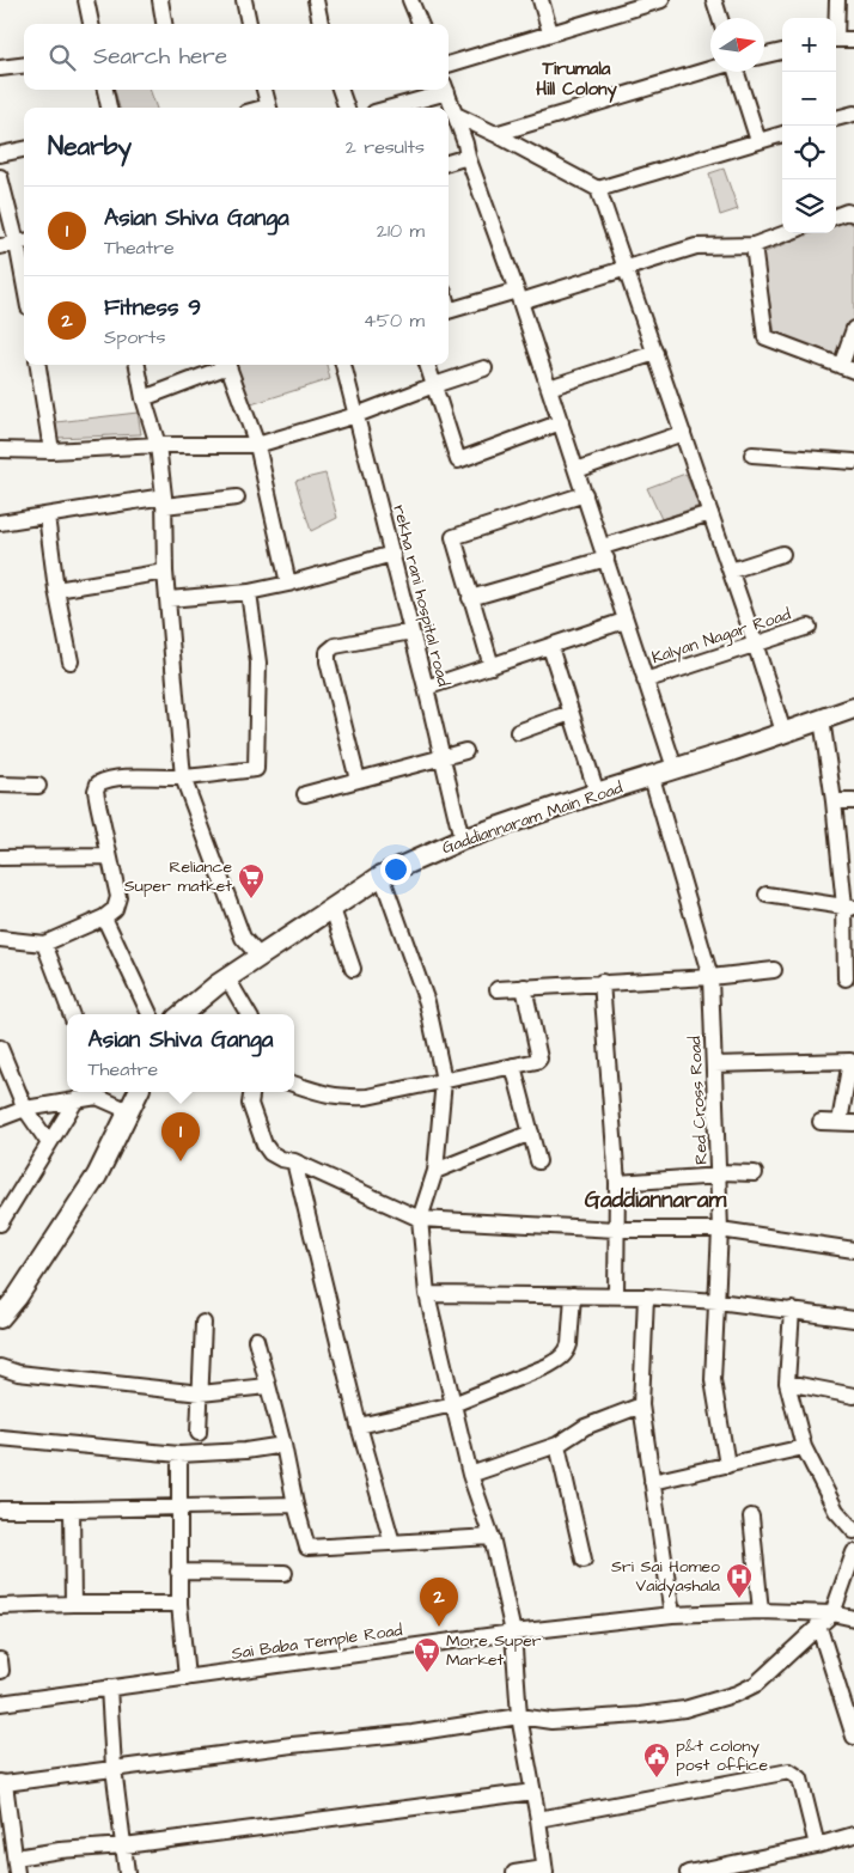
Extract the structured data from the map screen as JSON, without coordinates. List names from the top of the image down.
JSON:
{
  "streets": {
    "main road": ["Gaddiannaram Main Road"],
    "street": [
      "rekha rani hospital road",
      "Kalyan Nagar Road",
      "Red Cross Road",
      "Sai Baba Temple Road"
    ]
  },
  "crossings": [
    ["rekha rani hospital road", "Gaddiannaram Main Road"],
    ["Gaddiannaram Main Road", "Red Cross Road"]
  ],
  "districts": ["Tirumala Hill Colony", "Gaddiannaram"],
  "places": {
    "supermarket": ["Reliance Super matket", "More Super Market"],
    "hospital": ["Sri Sai Homeo Vaidyashala"],
    "public building": ["p&t colony post office"]
  },
  "north": "right",
  "page": {
    "map_buttons": ["+", "−"],
    "search": "Search here",
    "heading": ["Nearby", "2 results"],
    "list": [
      {
        "mark": "1",
        "name": "Asian Shiva Ganga",
        "note": "Theatre",
        "value": "210 m"
      },
      {
        "mark": "2",
        "name": "Fitness 9",
        "note": "Sports",
        "value": "450 m"
      }
    ],
    "popup": ["Asian Shiva Ganga", "Theatre"],
    "pins": ["1", "2"]
  }
}
